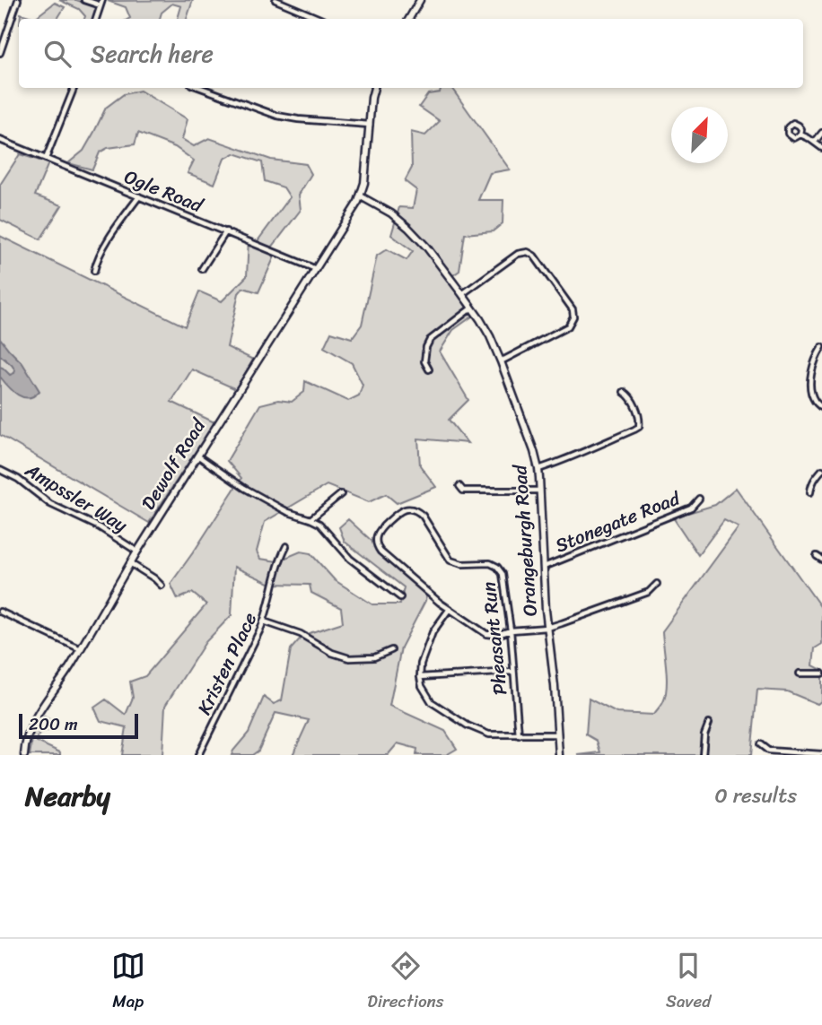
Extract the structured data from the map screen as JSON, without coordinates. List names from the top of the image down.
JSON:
{
  "streets": {
    "main road": ["Dewolf Road", "Orangeburgh Road"],
    "street": [
      "Ogle Road",
      "Ampssler Way",
      "Stonegate Road",
      "Pheasant Run",
      "Kristen Place"
    ]
  },
  "crossings": [
    ["Ogle Road", "Dewolf Road"],
    ["Dewolf Road", "Ampssler Way"],
    ["Dewolf Road", "Orangeburgh Road"],
    ["Stonegate Road", "Orangeburgh Road"]
  ],
  "scale_bar": "200 m",
  "north": "top right",
  "page": {
    "search": "Search here",
    "scale": "200 m",
    "heading": ["Nearby", "0 results"],
    "nav": ["Map", "Directions", "Saved"]
  }
}
